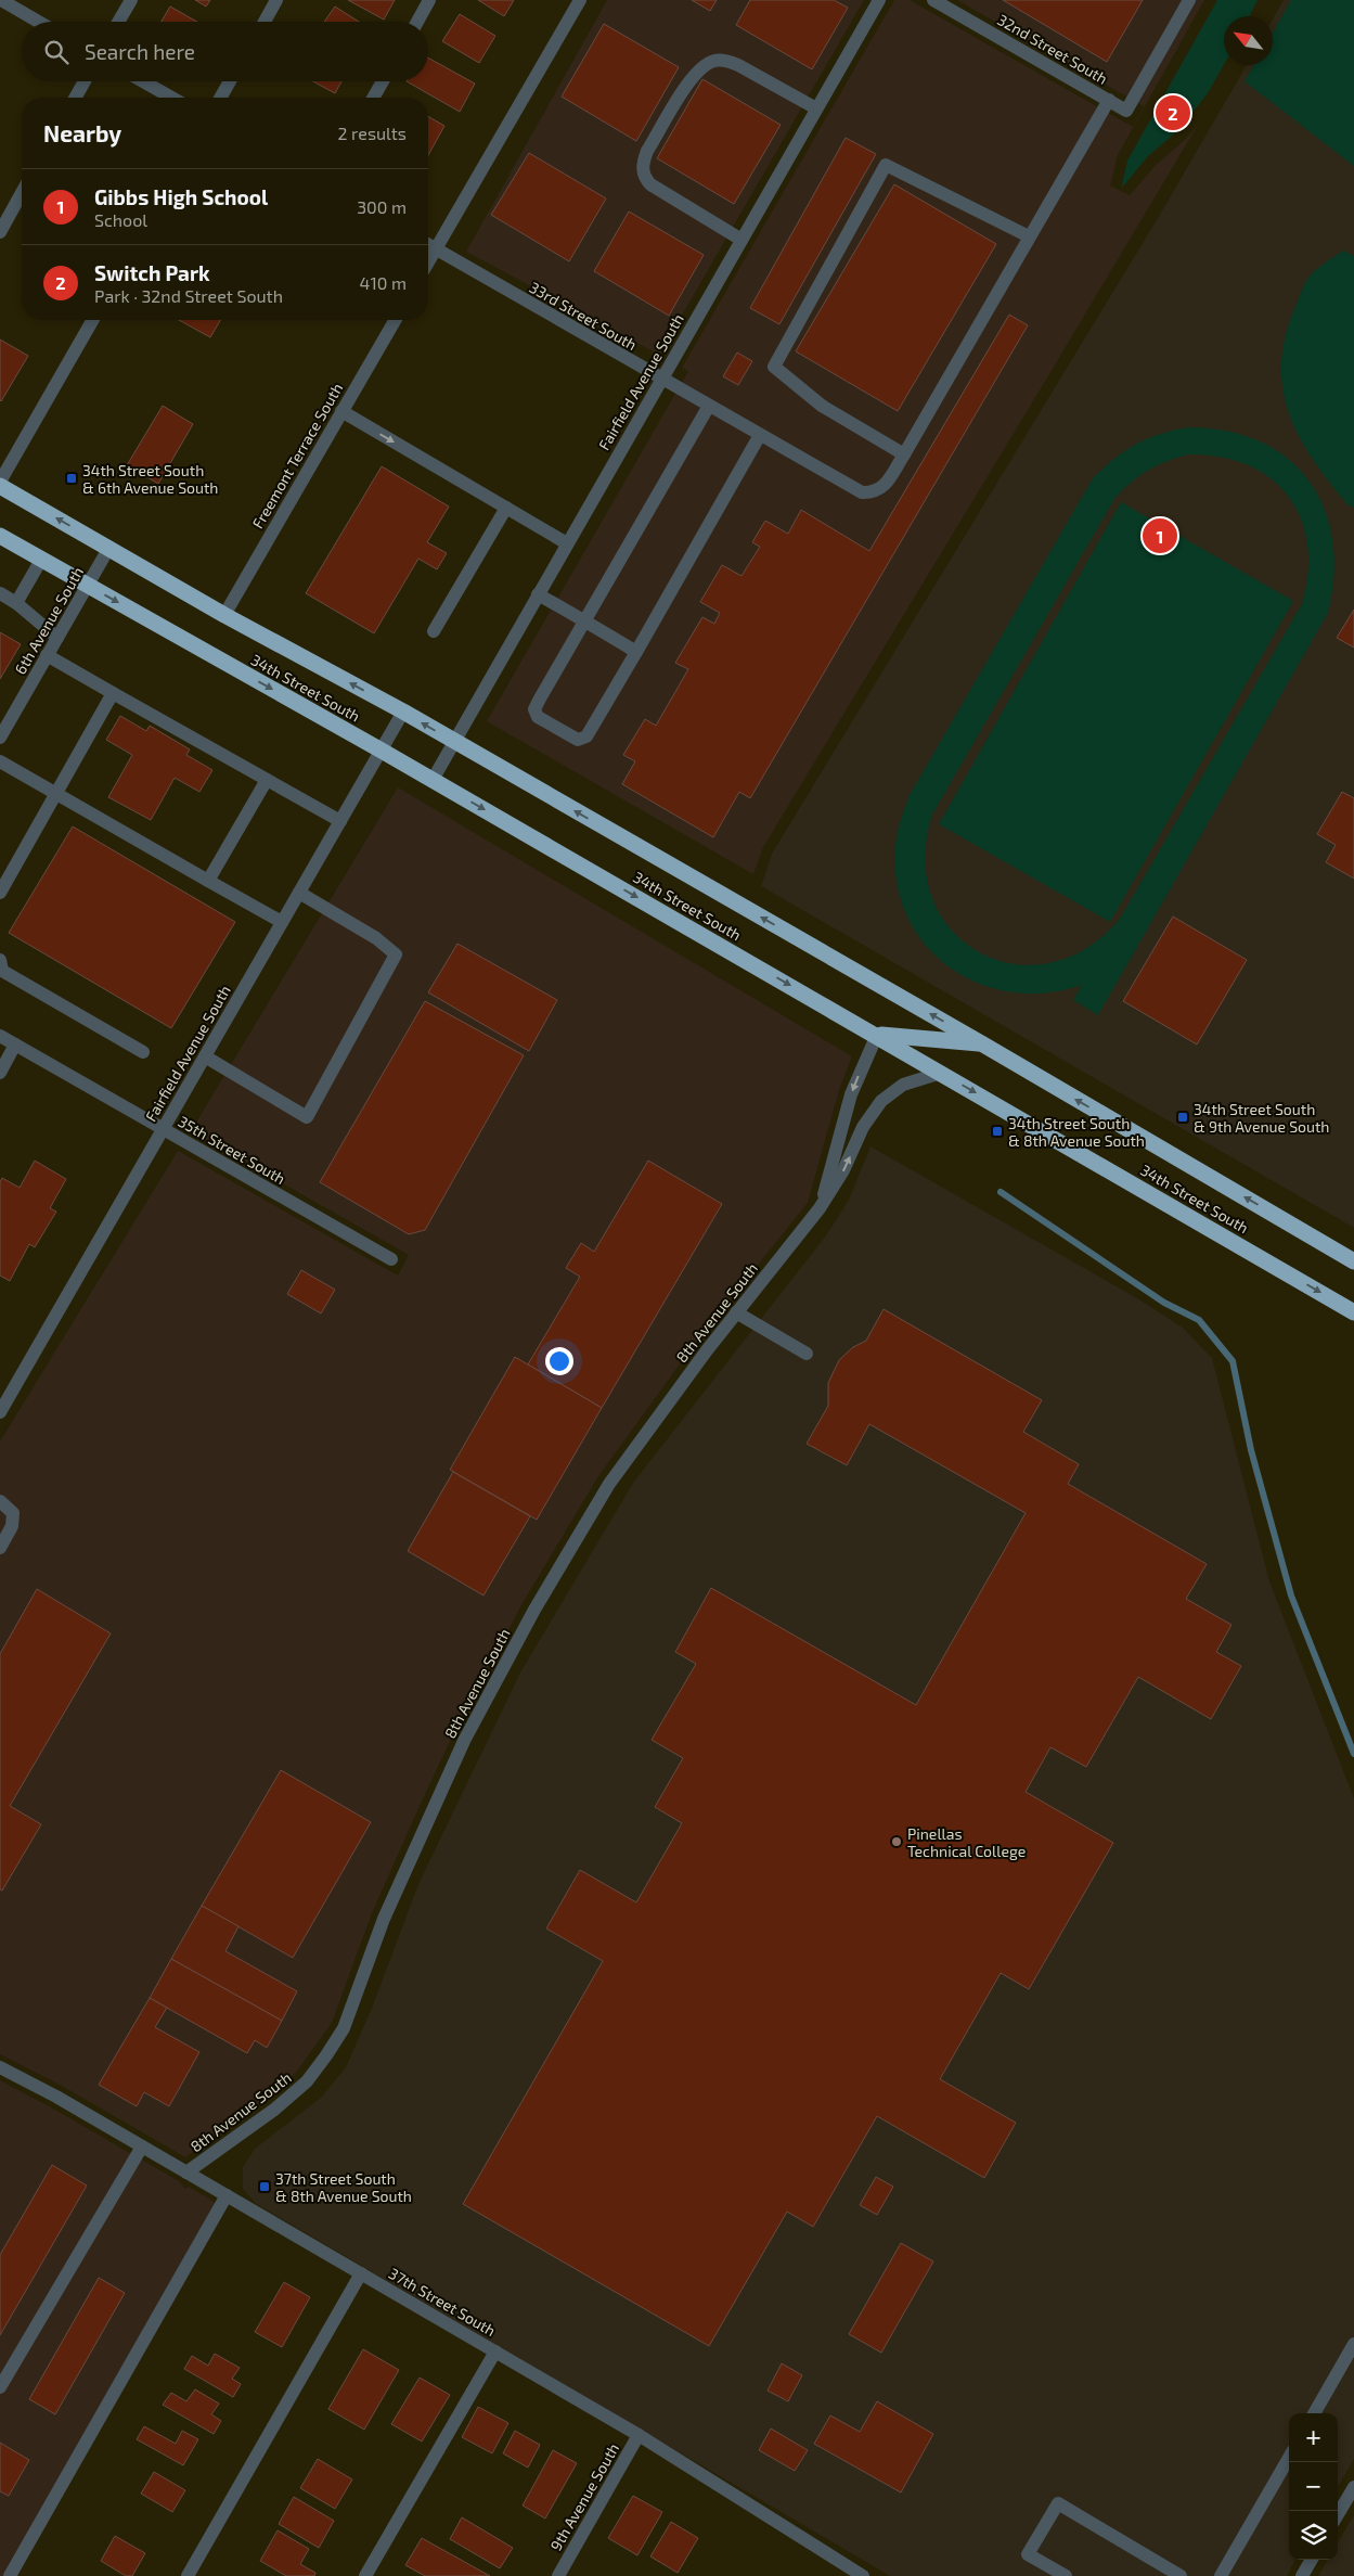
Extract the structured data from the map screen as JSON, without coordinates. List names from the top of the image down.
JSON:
{
  "streets": {
    "highway": ["34th Street South"],
    "street": [
      "32nd Street South",
      "33rd Street South",
      "Fairfield Avenue South",
      "Freemont Terrace South",
      "6th Avenue South",
      "35th Street South",
      "8th Avenue South",
      "37th Street South",
      "9th Avenue South"
    ]
  },
  "crossings": [
    ["32nd Street South", "33rd Street South"],
    ["33rd Street South", "Fairfield Avenue South"],
    ["Fairfield Avenue South", "34th Street South"],
    ["Fairfield Avenue South", "35th Street South"],
    ["Freemont Terrace South", "34th Street South"],
    ["6th Avenue South", "34th Street South"],
    ["34th Street South", "8th Avenue South"],
    ["8th Avenue South", "37th Street South"],
    ["37th Street South", "9th Avenue South"]
  ],
  "places": {
    "transit": [
      "34th Street South & 6th Avenue South",
      "34th Street South & 9th Avenue South",
      "34th Street South & 8th Avenue South",
      "37th Street South & 8th Avenue South"
    ],
    "other": ["Pinellas Technical College"]
  },
  "north": "top left",
  "page": {
    "search": "Search here",
    "pins": ["2", "1"],
    "heading": ["Nearby", "2 results"],
    "list": [
      {
        "mark": "1",
        "name": "Gibbs High School",
        "note": "School",
        "value": "300 m"
      },
      {
        "mark": "2",
        "name": "Switch Park",
        "note": "Park · 32nd Street South",
        "value": "410 m"
      }
    ],
    "map_buttons": ["+", "−"]
  }
}
